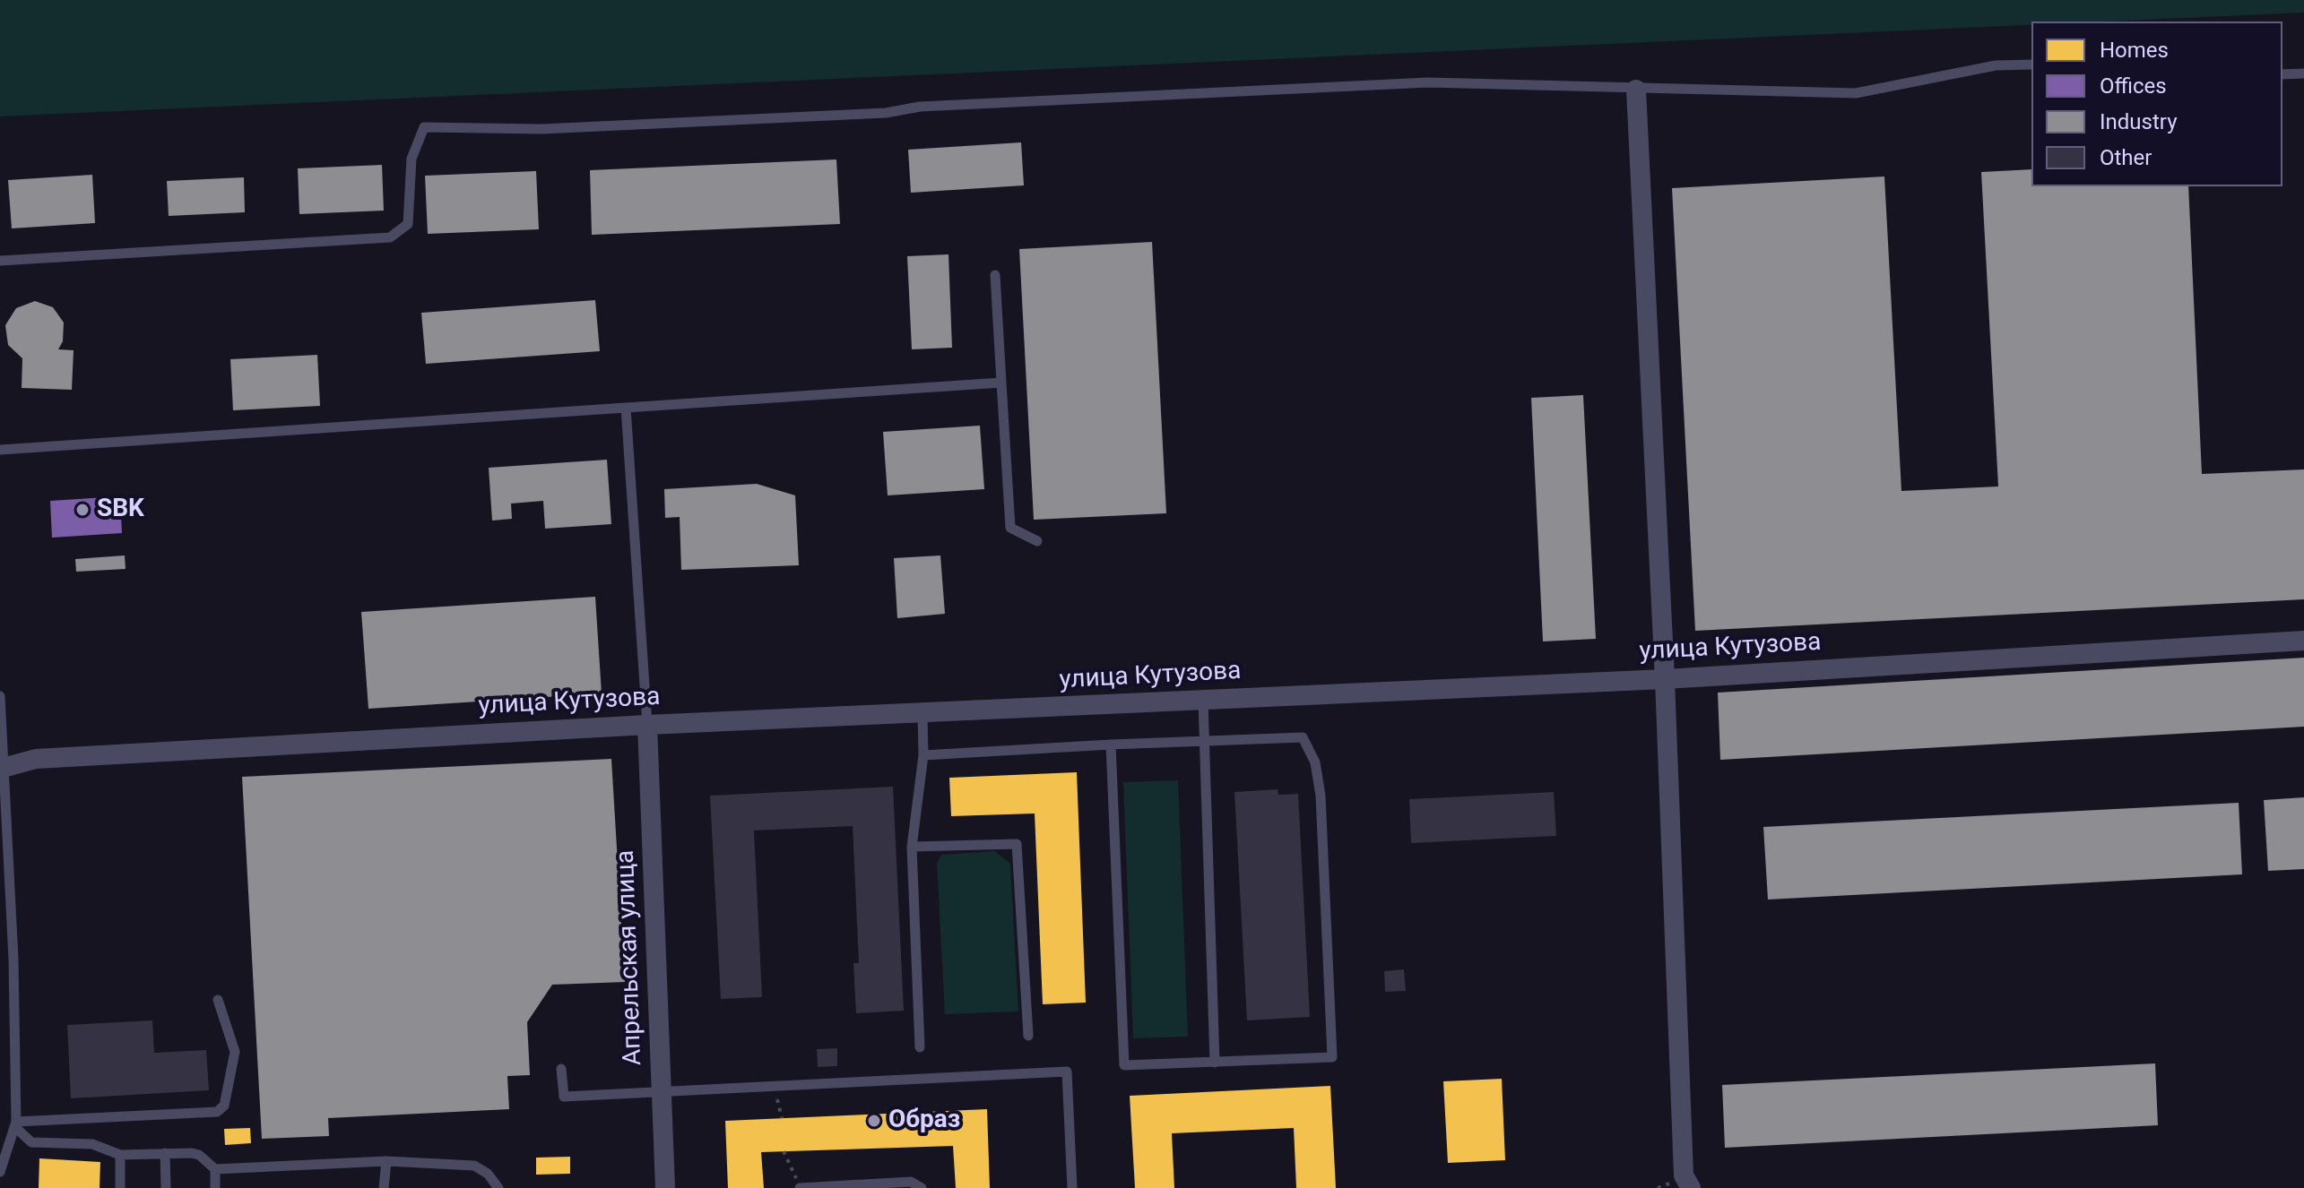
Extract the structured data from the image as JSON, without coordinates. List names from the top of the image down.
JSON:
{
  "streets": {
    "street": ["улица Кутузова", "Апрельская улица"]
  },
  "crossings": [
    ["улица Кутузова", "Апрельская улица"]
  ],
  "places": ["SBK", "Образ"],
  "legend": [
    "Homes",
    "Offices",
    "Industry",
    "Other"
  ]
}
